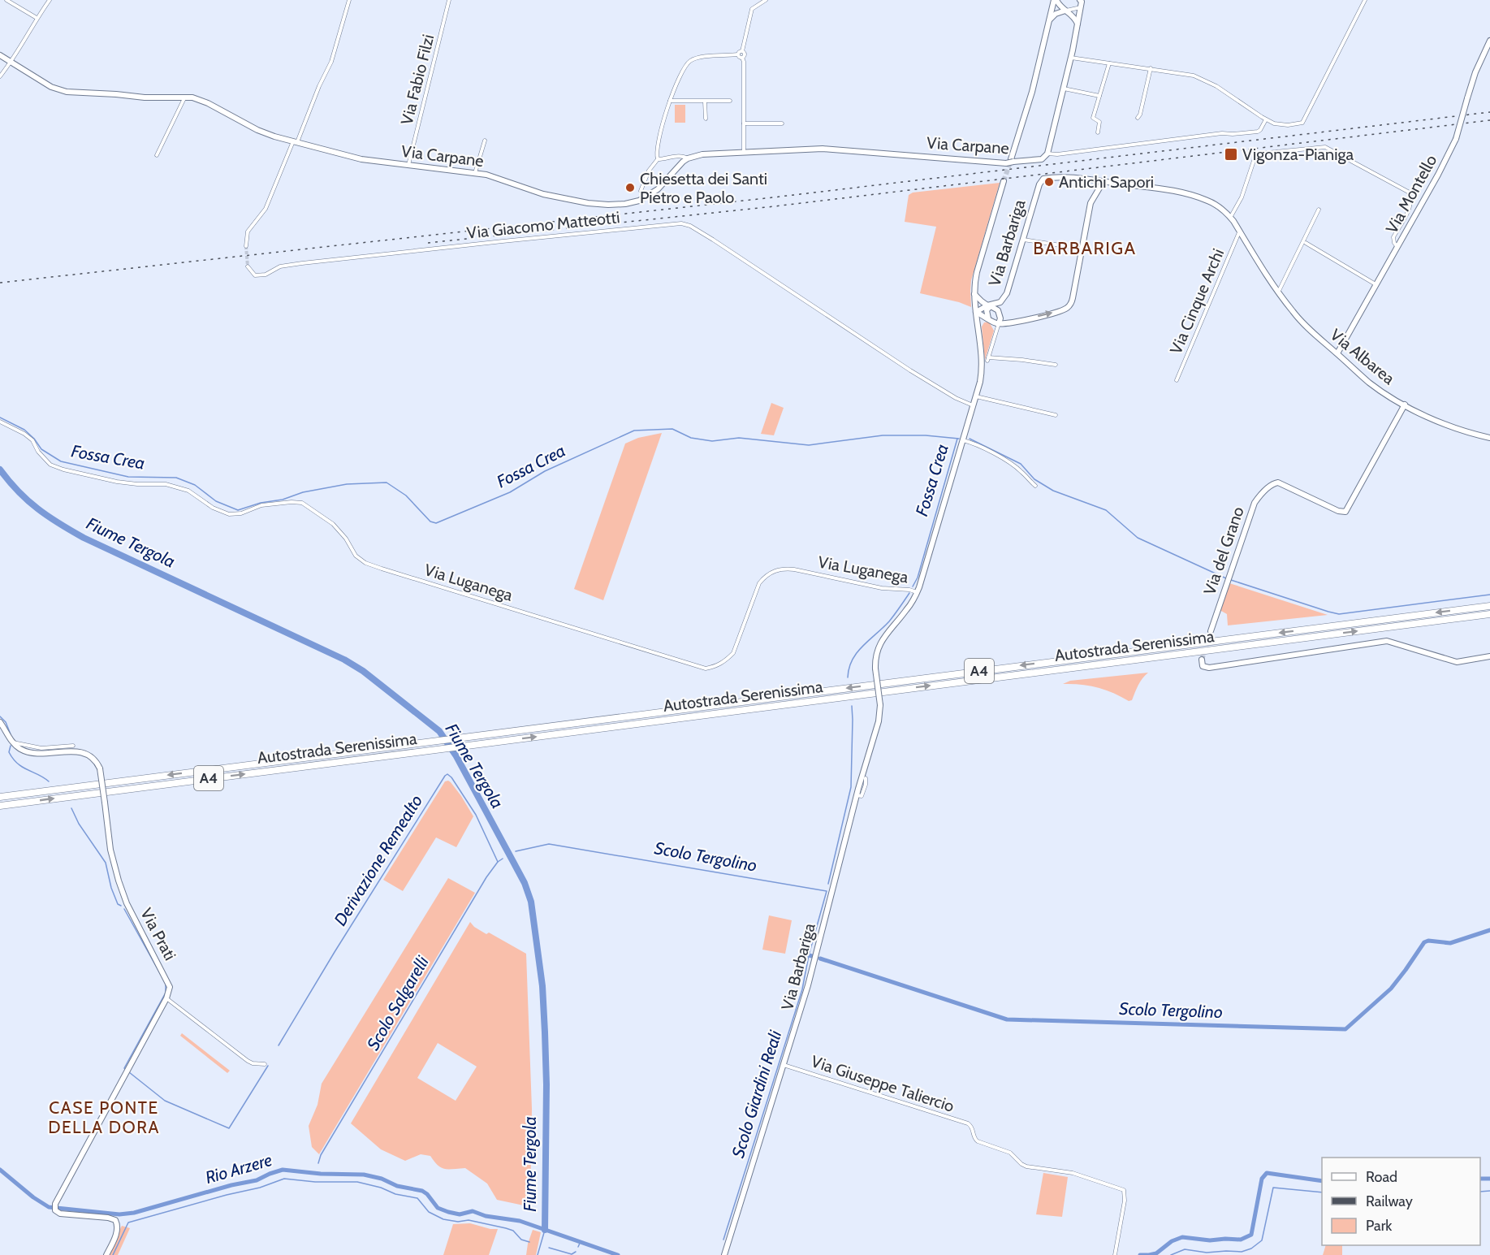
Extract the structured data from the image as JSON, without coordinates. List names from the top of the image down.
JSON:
{
  "streets": {
    "highway": ["Autostrada Serenissima", "A4"],
    "street": [
      "Via Fabio Filzi",
      "Via Carpane",
      "Via Montello",
      "Via Giacomo Matteotti",
      "Via Barbariga",
      "Via Cinque Archi",
      "Via Albarea",
      "Via del Grano",
      "Via Luganega",
      "Via Prati",
      "Via Giuseppe Taliercio"
    ]
  },
  "crossings": [
    ["Via Fabio Filzi", "Via Carpane"],
    ["Via Montello", "Via Albarea"],
    ["Via Giacomo Matteotti", "Via Barbariga"],
    ["Via Barbariga", "Via Albarea"],
    ["Via Barbariga", "Via Luganega"],
    ["Via Barbariga", "Via Giuseppe Taliercio"],
    ["Via Cinque Archi", "Via Albarea"],
    ["Via Albarea", "Via del Grano"]
  ],
  "districts": ["BARBARIGA", "CASE PONTE DELLA DORA"],
  "water": [
    "Fossa Crea",
    "Fiume Tergola",
    "Scolo Tergolino",
    "Derivazione Remealto",
    "Scolo Salgarelli",
    "Scolo Giardini Reali",
    "Rio Arzere"
  ],
  "places": {
    "transit": ["Vigonza-Pianiga"],
    "other": ["Antichi Sapori", "Chiesetta dei Santi Pietro e Paolo"]
  },
  "legend": ["Road", "Railway", "Park"]
}
